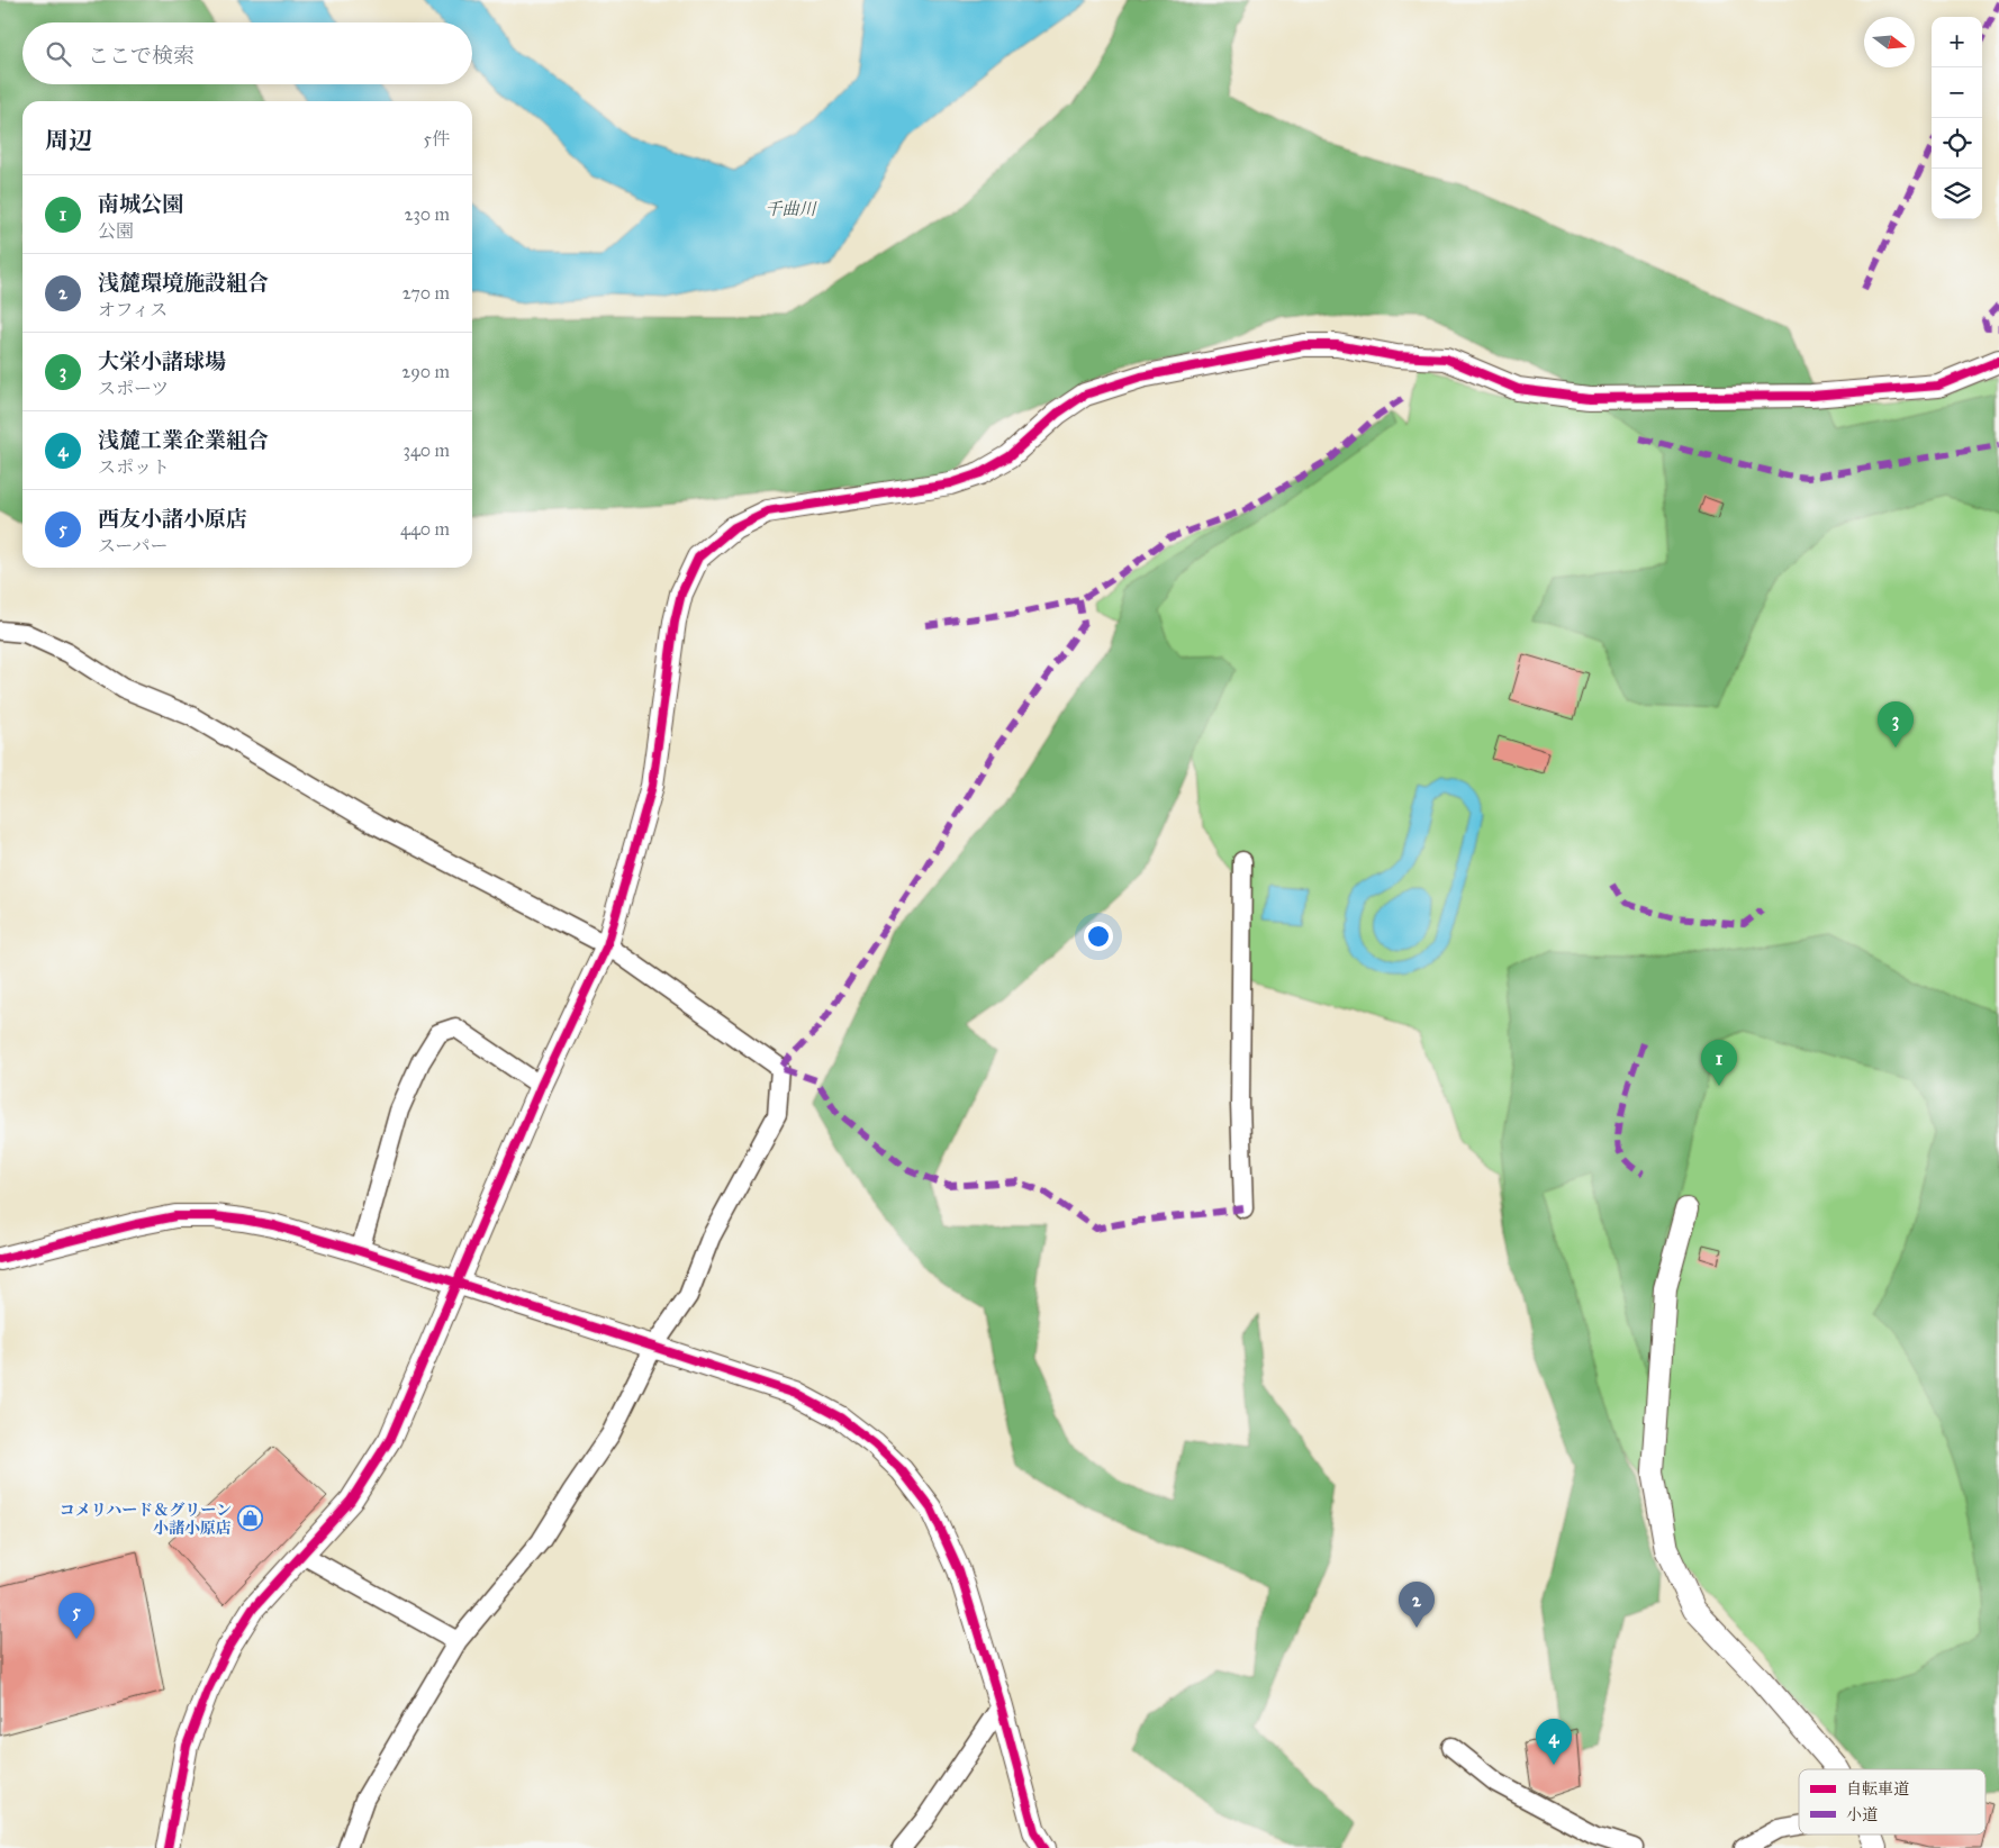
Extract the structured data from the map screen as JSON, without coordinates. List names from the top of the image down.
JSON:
{
  "water": ["千曲川"],
  "places": {
    "shop": ["コメリハード＆グリーン 小諸小原店"]
  },
  "legend": ["自転車道", "小道"],
  "north": "right",
  "page": {
    "map_buttons": ["+", "−"],
    "search": "ここで検索",
    "heading": ["周辺", "5件"],
    "list": [
      {
        "mark": "1",
        "name": "南城公園",
        "note": "公園",
        "value": "230 m"
      },
      {
        "mark": "2",
        "name": "浅麓環境施設組合",
        "note": "オフィス",
        "value": "270 m"
      },
      {
        "mark": "3",
        "name": "大栄小諸球場",
        "note": "スポーツ",
        "value": "290 m"
      },
      {
        "mark": "4",
        "name": "浅麓工業企業組合",
        "note": "スポット",
        "value": "340 m"
      },
      {
        "mark": "5",
        "name": "西友小諸小原店",
        "note": "スーパー",
        "value": "440 m"
      }
    ],
    "pins": [
      "3",
      "1",
      "2",
      "5",
      "4"
    ]
  }
}
